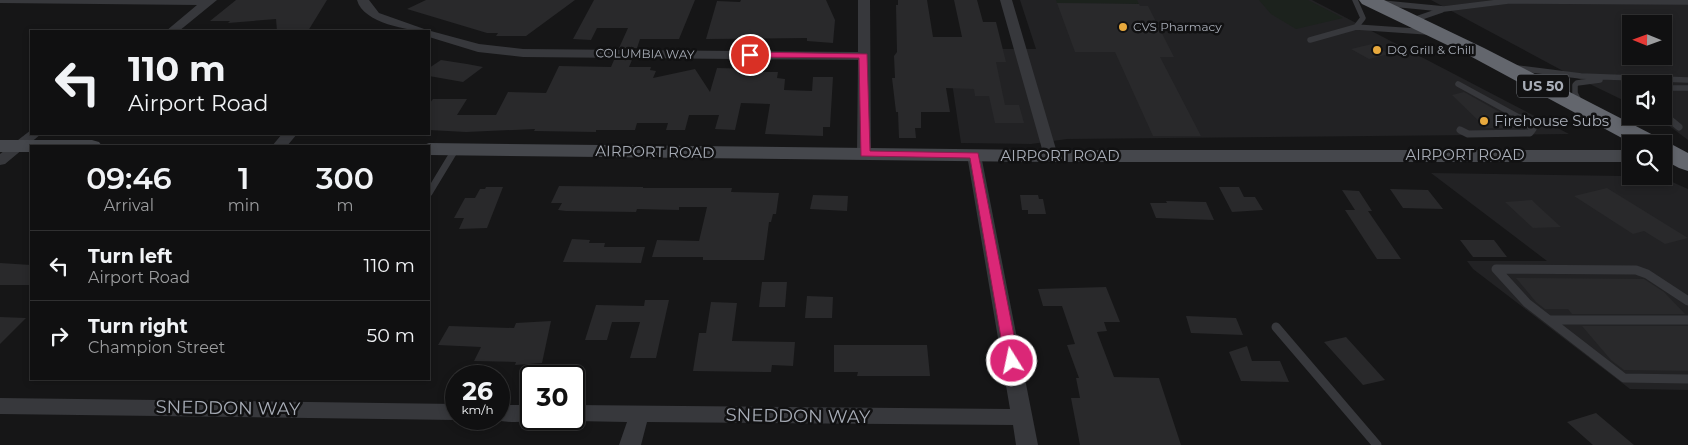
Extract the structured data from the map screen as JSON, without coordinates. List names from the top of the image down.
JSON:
{
  "streets": {
    "highway": ["US 50"],
    "street": ["COLUMBIA WAY", "AIRPORT ROAD", "SNEDDON WAY"]
  },
  "places": ["CVS Pharmacy", "DQ Grill & Chill", "Firehouse Subs"],
  "north": "left",
  "page": {
    "turn": ["110 m", "Airport Road"],
    "eta": [
      "09:46",
      "Arrival",
      "1",
      "min",
      "300",
      "m"
    ],
    "list": [
      {
        "name": "Turn left",
        "note": "Airport Road",
        "value": "110 m"
      },
      {
        "name": "Turn right",
        "note": "Champion Street",
        "value": "50 m"
      }
    ],
    "speed": "26 km/h",
    "limit": "30"
  }
}
